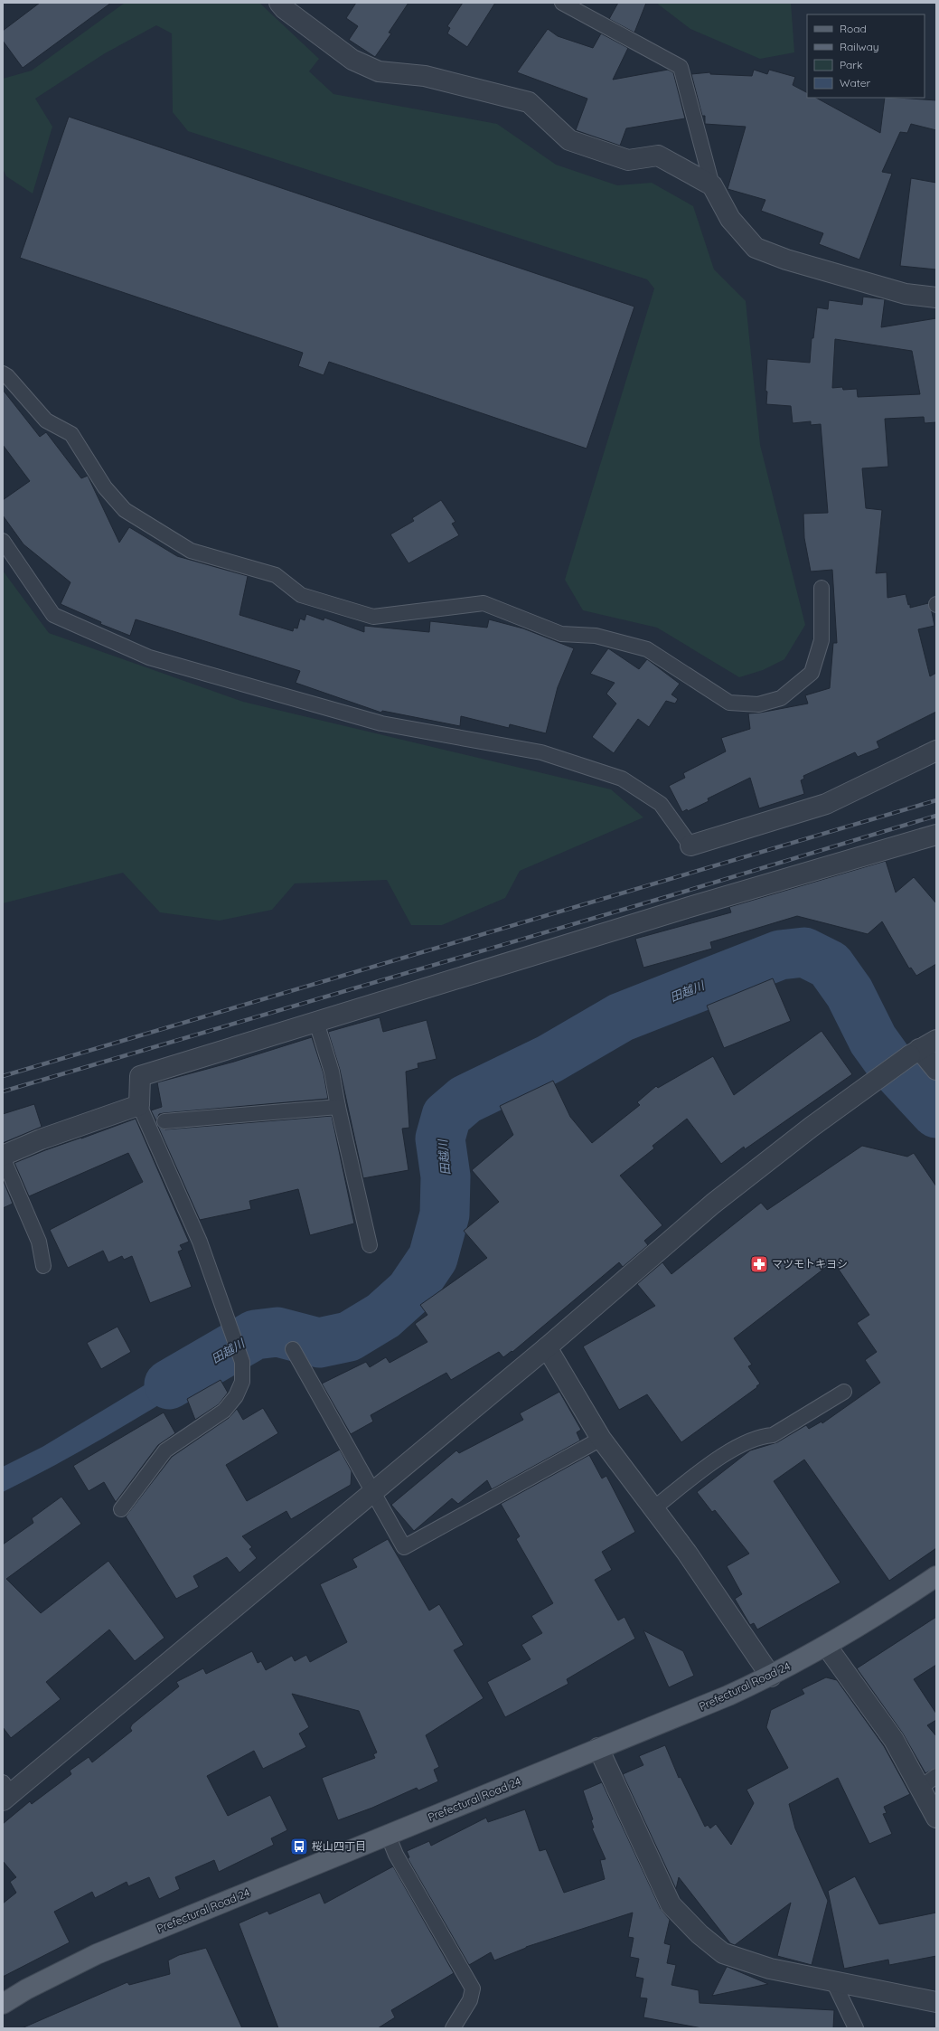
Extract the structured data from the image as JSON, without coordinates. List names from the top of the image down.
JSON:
{
  "streets": {
    "main road": ["Prefectural Road 24"]
  },
  "water": ["田越川"],
  "places": {
    "pharmacy": ["マツモトキヨシ"],
    "bus stop": ["桜山四丁目"]
  },
  "legend": [
    "Road",
    "Railway",
    "Park",
    "Water"
  ]
}
